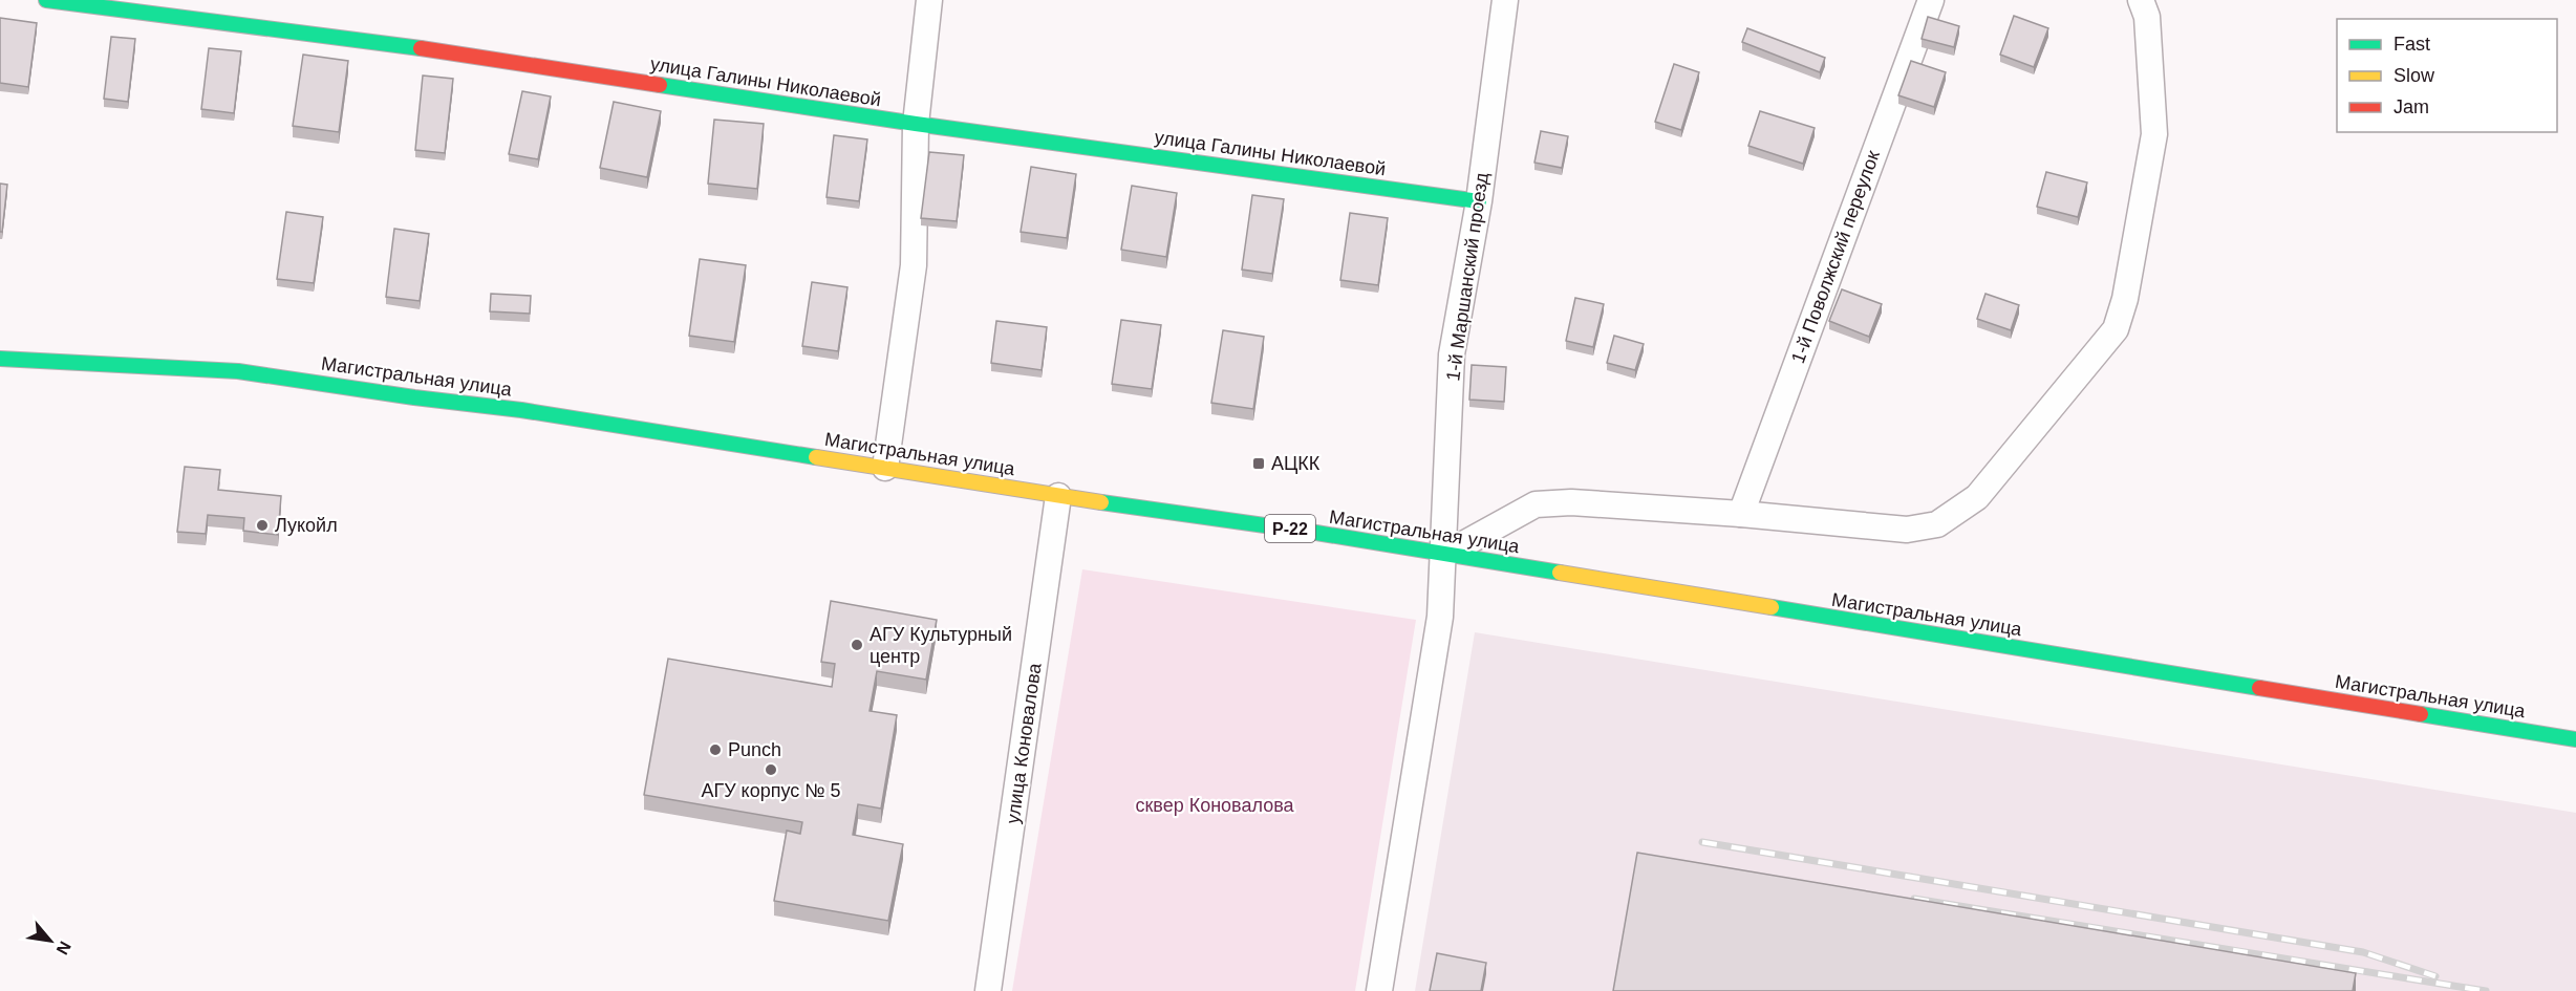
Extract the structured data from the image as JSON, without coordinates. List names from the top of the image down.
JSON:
{
  "streets": {
    "main road": ["улица Галины Николаевой", "Магистральная улица", "Р-22"],
    "street": ["1-й Поволжский переулок", "1-й Маршанский проезд", "улица Коновалова"]
  },
  "crossings": [
    ["улица Галины Николаевой", "1-й Маршанский проезд"],
    ["1-й Маршанский проезд", "Магистральная улица"],
    ["Магистральная улица", "улица Коновалова"]
  ],
  "parks": ["сквер Коновалова"],
  "places": {
    "transit": ["АЦКК"],
    "other": [
      "Лукойл",
      "АГУ Культурный центр",
      "Punch",
      "АГУ корпус № 5"
    ]
  },
  "legend": ["Fast", "Slow", "Jam"],
  "north": "bottom right"
}
